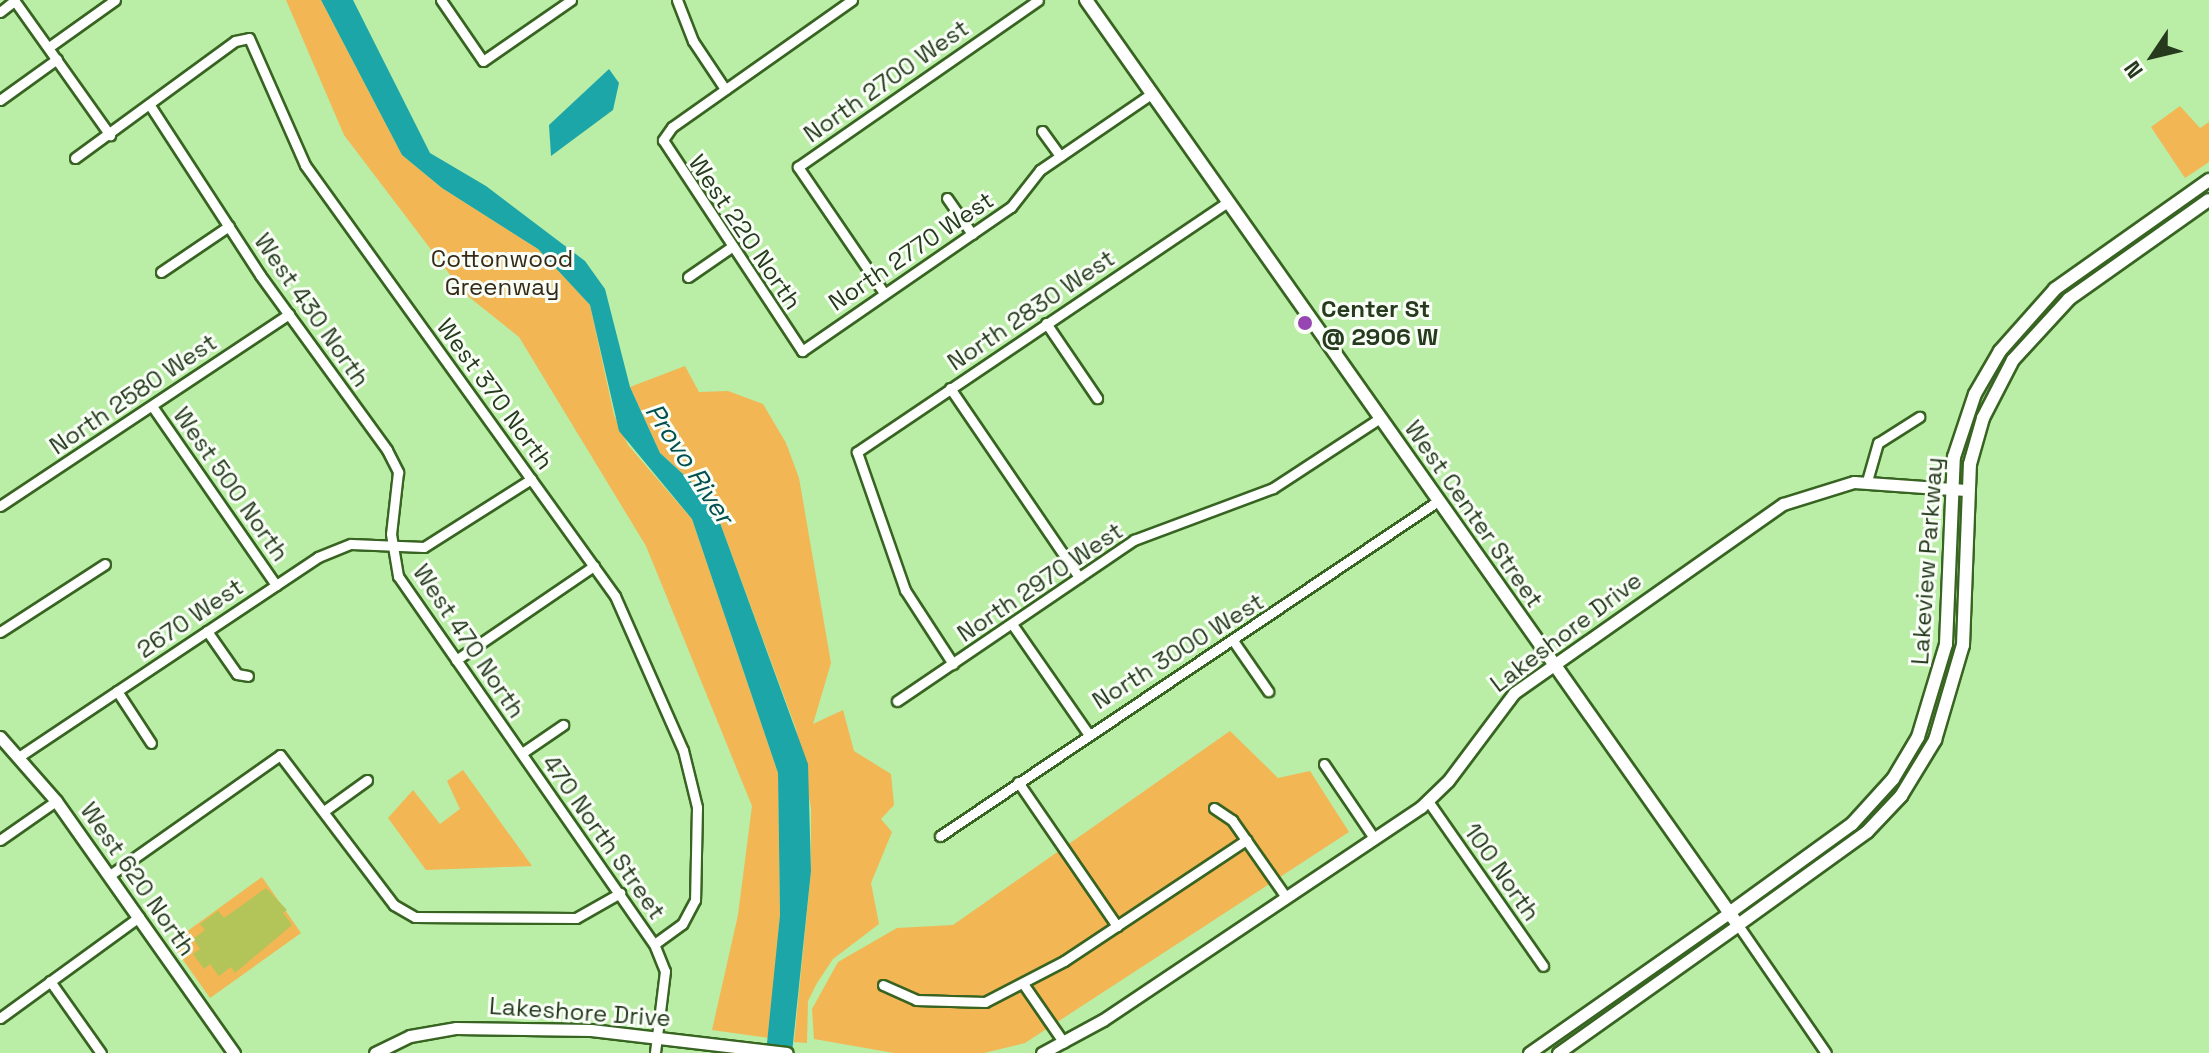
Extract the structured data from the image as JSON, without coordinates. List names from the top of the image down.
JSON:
{
  "streets": {
    "main road": ["West Center Street", "Lakeview Parkway"],
    "street": [
      "North 2700 West",
      "West 220 North",
      "North 2770 West",
      "West 430 North",
      "North 2830 West",
      "North 2580 West",
      "West 370 North",
      "West 500 North",
      "North 2970 West",
      "2670 West",
      "Lakeshore Drive",
      "West 470 North",
      "North 3000 West",
      "470 North Street",
      "100 North",
      "West 620 North"
    ]
  },
  "crossings": [
    ["North 2700 West", "North 2770 West"],
    ["West 220 North", "North 2770 West"],
    ["North 2770 West", "West Center Street"],
    ["West 430 North", "North 2580 West"],
    ["West 430 North", "West 370 North"],
    ["West 430 North", "2670 West"],
    ["West 430 North", "West 470 North"],
    ["North 2830 West", "West Center Street"],
    ["North 2830 West", "North 2970 West"],
    ["North 2580 West", "West 500 North"],
    ["West 370 North", "2670 West"],
    ["West 370 North", "470 North Street"],
    ["West 500 North", "2670 West"],
    ["West Center Street", "Lakeview Parkway"],
    ["West Center Street", "North 2970 West"],
    ["West Center Street", "Lakeshore Drive"],
    ["West Center Street", "North 3000 West"],
    ["Lakeview Parkway", "Lakeshore Drive"],
    ["2670 West", "West 470 North"],
    ["2670 West", "West 620 North"],
    ["Lakeshore Drive", "100 North"],
    ["West 470 North", "470 North Street"]
  ],
  "water": ["Provo River"],
  "parks": ["Cottonwood Greenway"],
  "places": ["Center St @ 2906 W"],
  "north": "bottom left"
}
